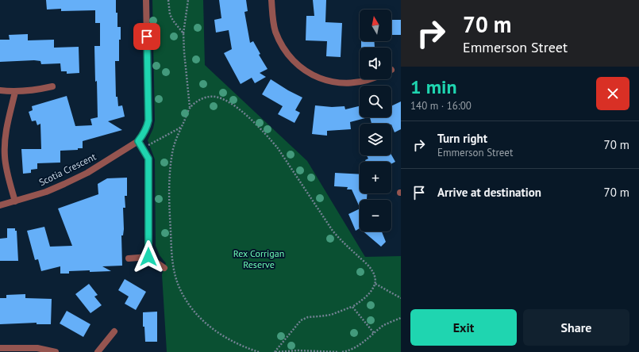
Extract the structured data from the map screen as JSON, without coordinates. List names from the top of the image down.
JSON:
{
  "streets": {
    "street": ["Scotia Crescent"]
  },
  "parks": ["Rex Corrigan Reserve"],
  "north": "top",
  "page": {
    "turn": ["70 m", "Emmerson Street"],
    "map_buttons": ["+", "−"],
    "heading": ["1 min", "140 m · 16:00"],
    "list": [
      {
        "name": "Turn right",
        "note": "Emmerson Street",
        "value": "70 m"
      },
      {
        "name": "Arrive at destination",
        "value": "70 m"
      }
    ],
    "buttons": ["Exit", "Share"]
  }
}
